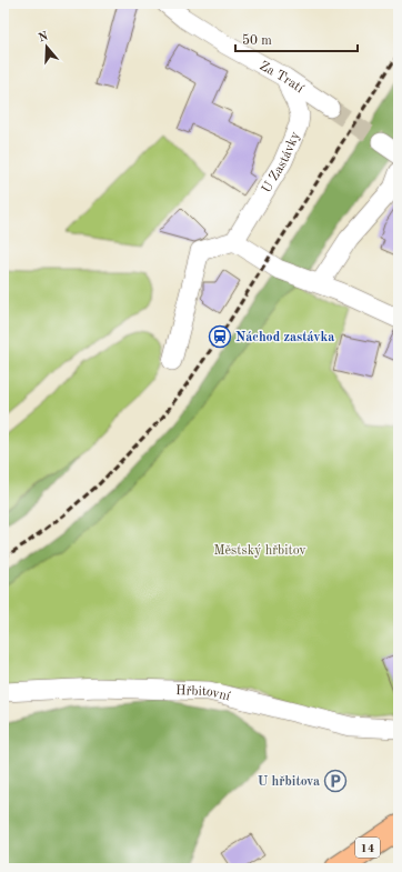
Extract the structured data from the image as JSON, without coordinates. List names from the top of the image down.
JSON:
{
  "streets": {
    "main road": ["14"],
    "street": ["Za Tratí", "U Zastávky", "Hřbitovní"]
  },
  "crossings": [
    ["Za Tratí", "U Zastávky"]
  ],
  "parks": ["Městský hřbitov"],
  "places": {
    "station": ["Náchod zastávka"],
    "parking": ["U hřbitova"]
  },
  "scale_bar": "50 m",
  "north": "top"
}
